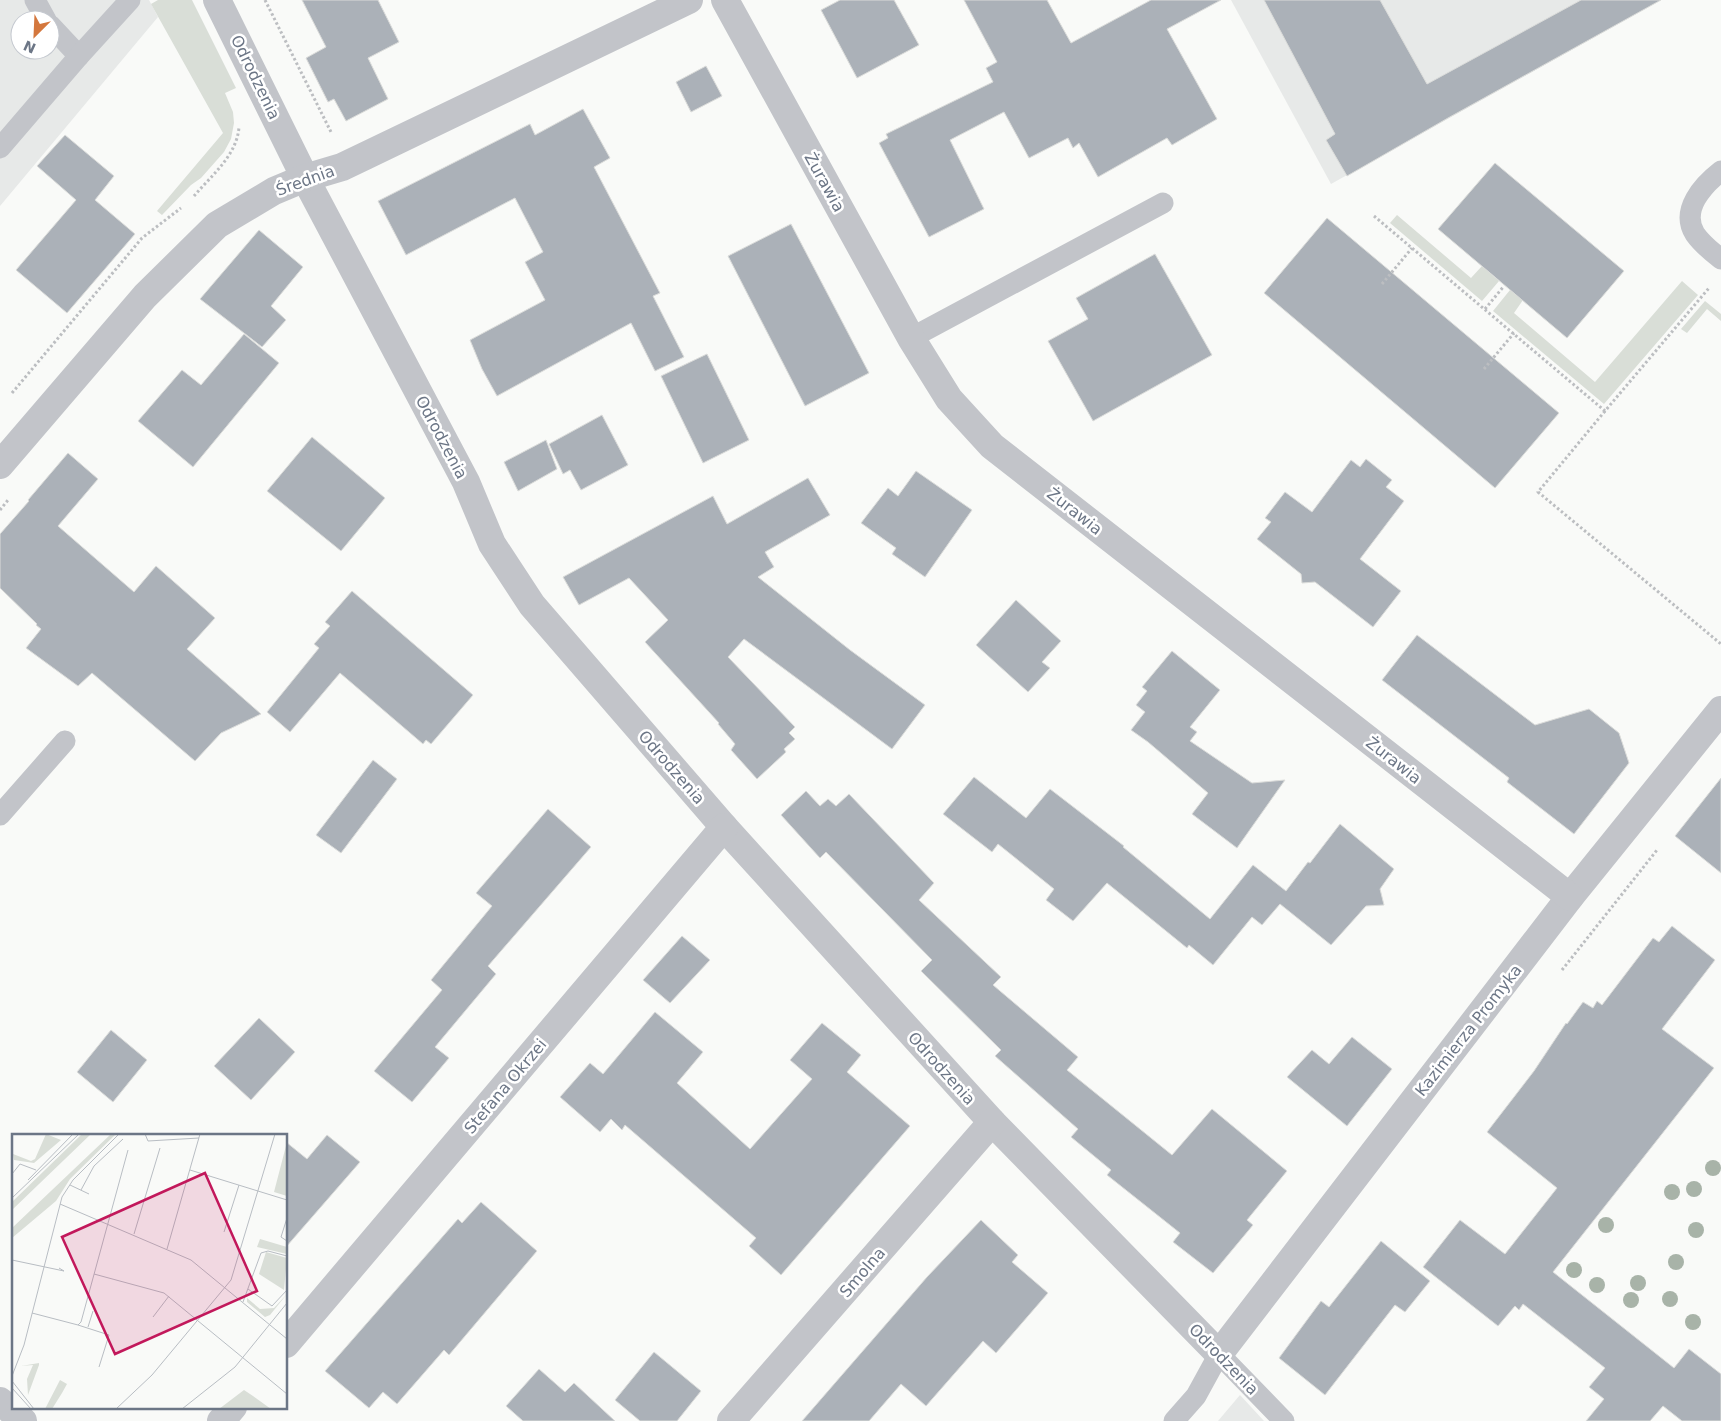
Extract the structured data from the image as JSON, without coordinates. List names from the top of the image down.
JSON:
{
  "streets": {
    "street": [
      "Odrodzenia",
      "Średnia",
      "Żurawia",
      "Kazimierza Promyka",
      "Stefana Okrzei",
      "Smolna"
    ]
  },
  "crossings": [
    ["Odrodzenia", "Średnia"],
    ["Odrodzenia", "Kazimierza Promyka"],
    ["Odrodzenia", "Stefana Okrzei"],
    ["Odrodzenia", "Smolna"],
    ["Żurawia", "Kazimierza Promyka"]
  ],
  "north": "bottom left"
}
